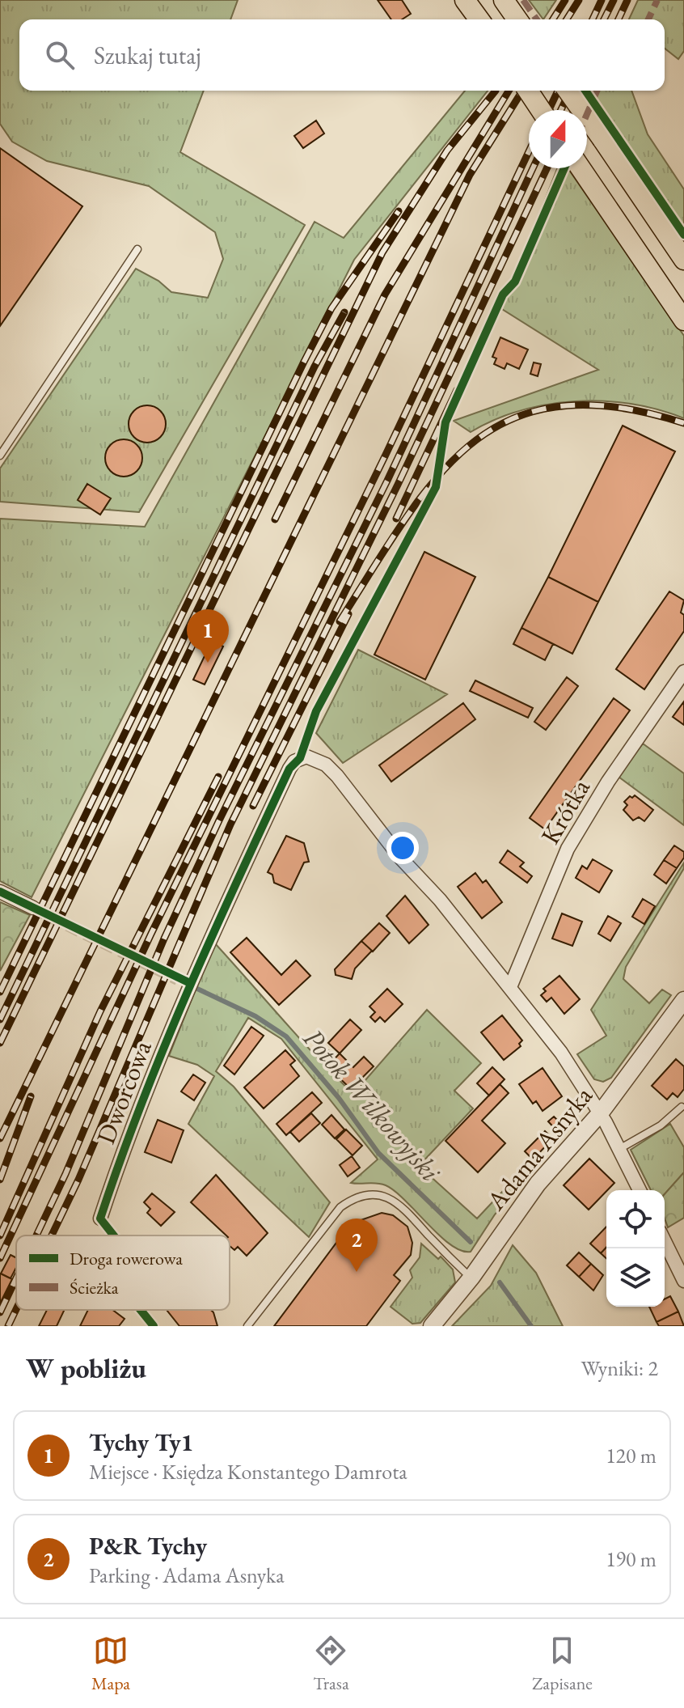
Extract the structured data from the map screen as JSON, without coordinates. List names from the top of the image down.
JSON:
{
  "streets": {
    "street": ["Krótka", "Dworcowa", "Adama Asnyka"]
  },
  "water": ["Potok Wilkowyjski"],
  "legend": ["Droga rowerowa", "Ścieżka"],
  "north": "top",
  "page": {
    "search": "Szukaj tutaj",
    "pins": ["1", "2"],
    "heading": ["W pobliżu", "Wyniki: 2"],
    "list": [
      {
        "mark": "1",
        "name": "Tychy Ty1",
        "note": "Miejsce · Księdza Konstantego Damrota",
        "value": "120 m"
      },
      {
        "mark": "2",
        "name": "P&R Tychy",
        "note": "Parking · Adama Asnyka",
        "value": "190 m"
      }
    ],
    "nav": ["Mapa", "Trasa", "Zapisane"]
  }
}
